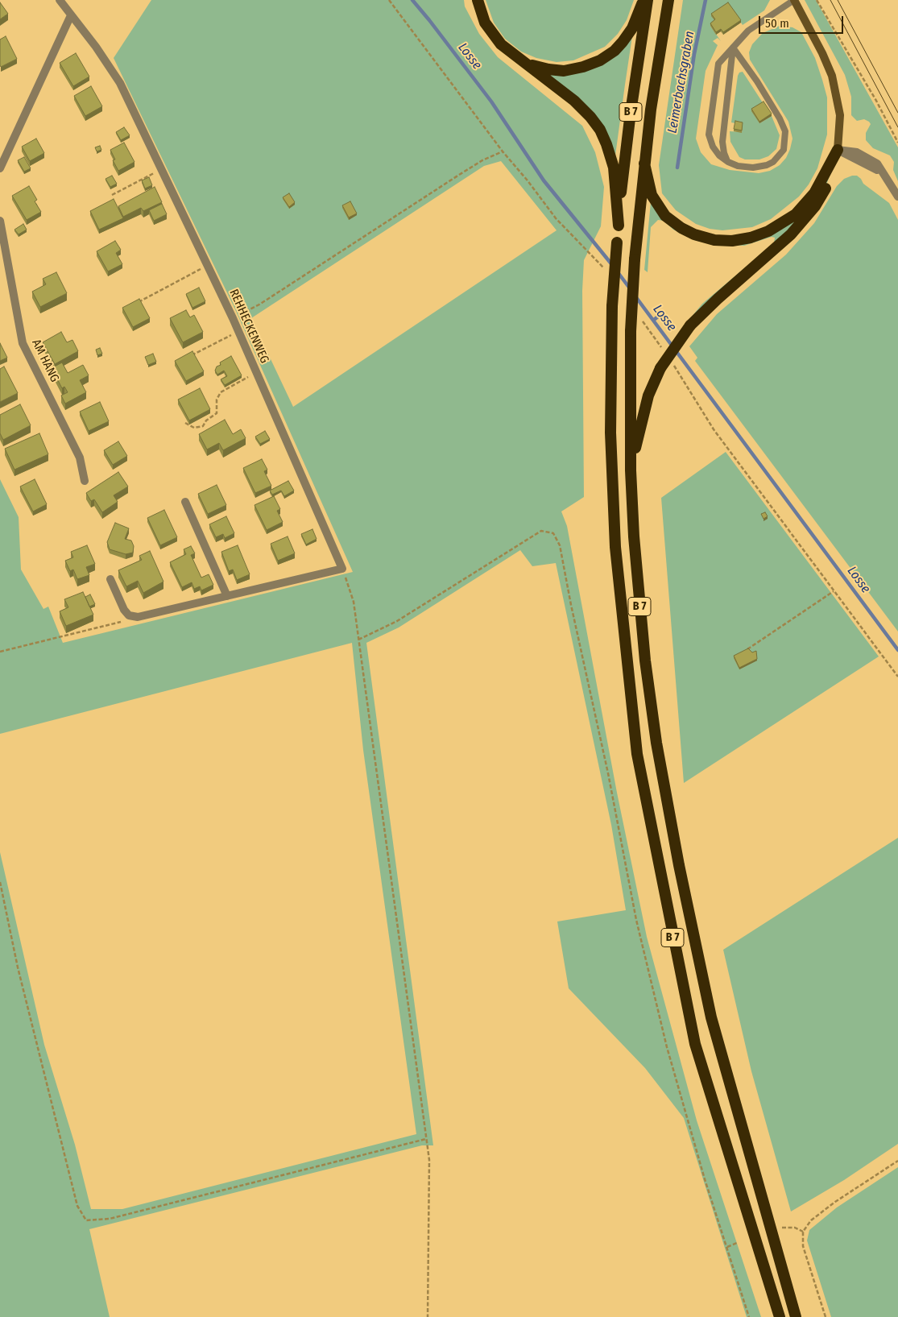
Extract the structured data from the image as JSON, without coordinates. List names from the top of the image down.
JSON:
{
  "streets": {
    "highway": ["B 7"],
    "street": ["REHHECKENWEG", "AM HANG"]
  },
  "water": ["Losse", "Leimerbachsgraben"],
  "scale_bar": "50 m"
}
